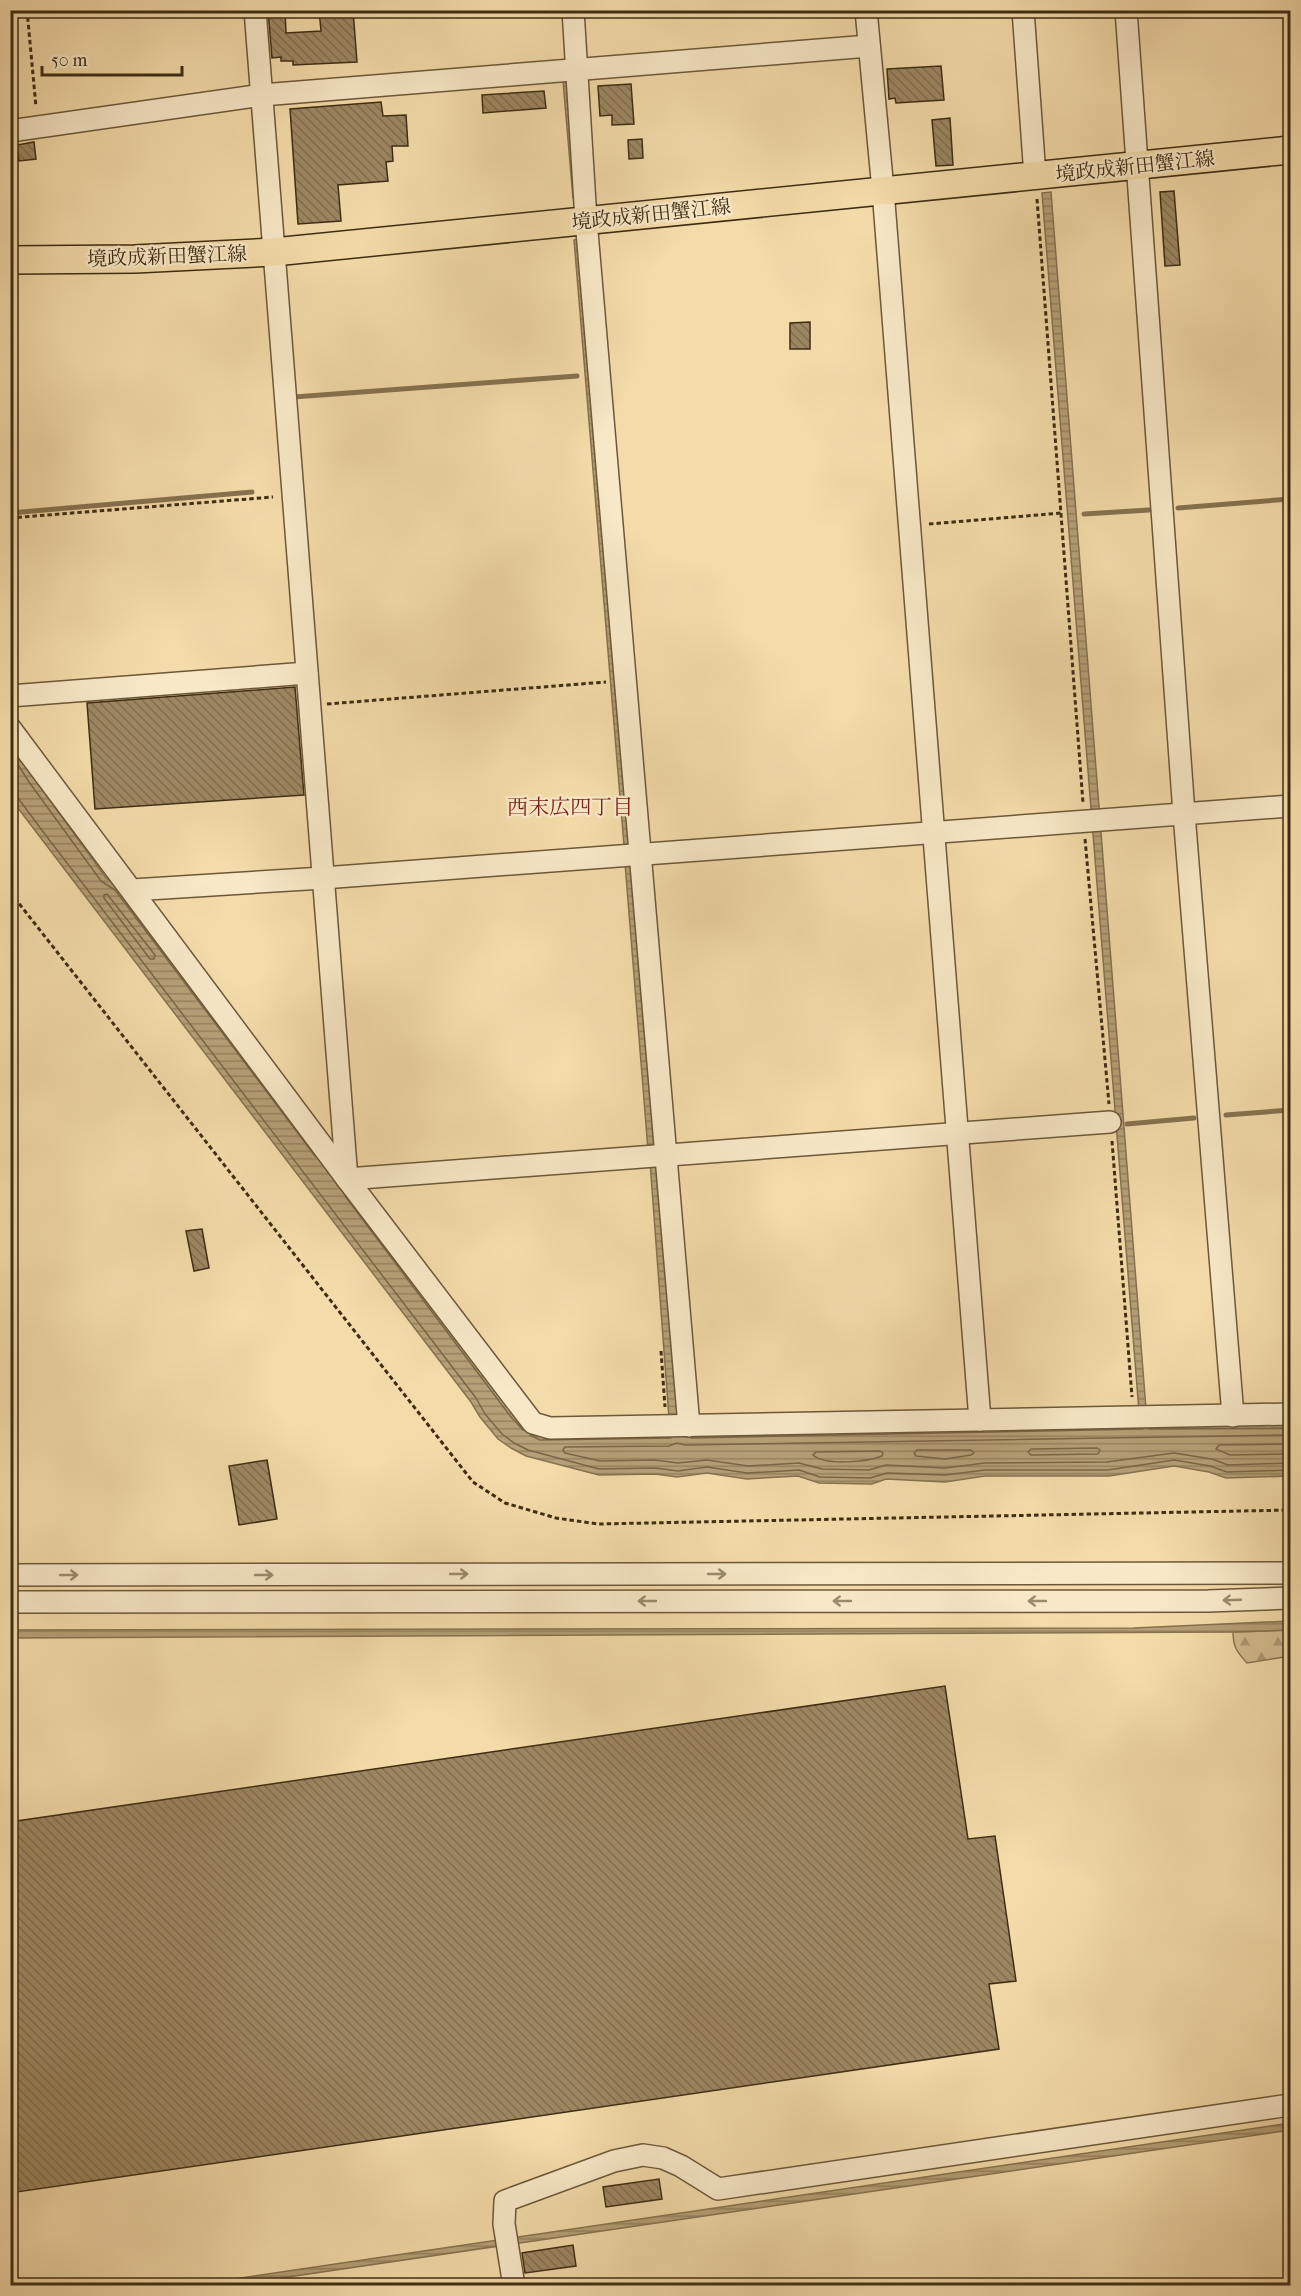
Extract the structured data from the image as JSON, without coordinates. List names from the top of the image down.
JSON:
{
  "streets": {
    "main road": ["境政成新田蟹江線"]
  },
  "districts": ["西末広四丁目"],
  "scale_bar": "50 m"
}
